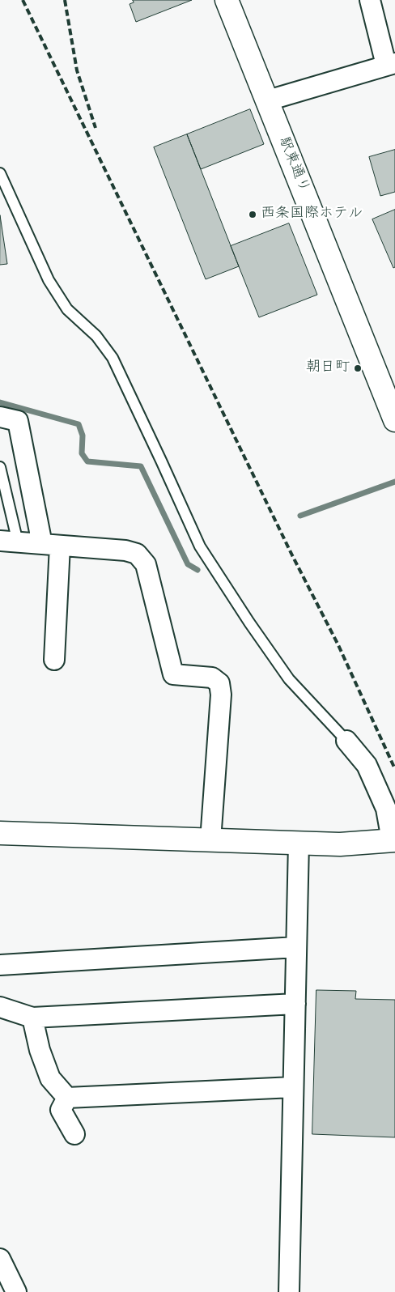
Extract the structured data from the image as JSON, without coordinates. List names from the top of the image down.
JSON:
{
  "streets": {
    "street": ["駅東通り"]
  },
  "places": ["西条国際ホテル", "朝日町"]
}
